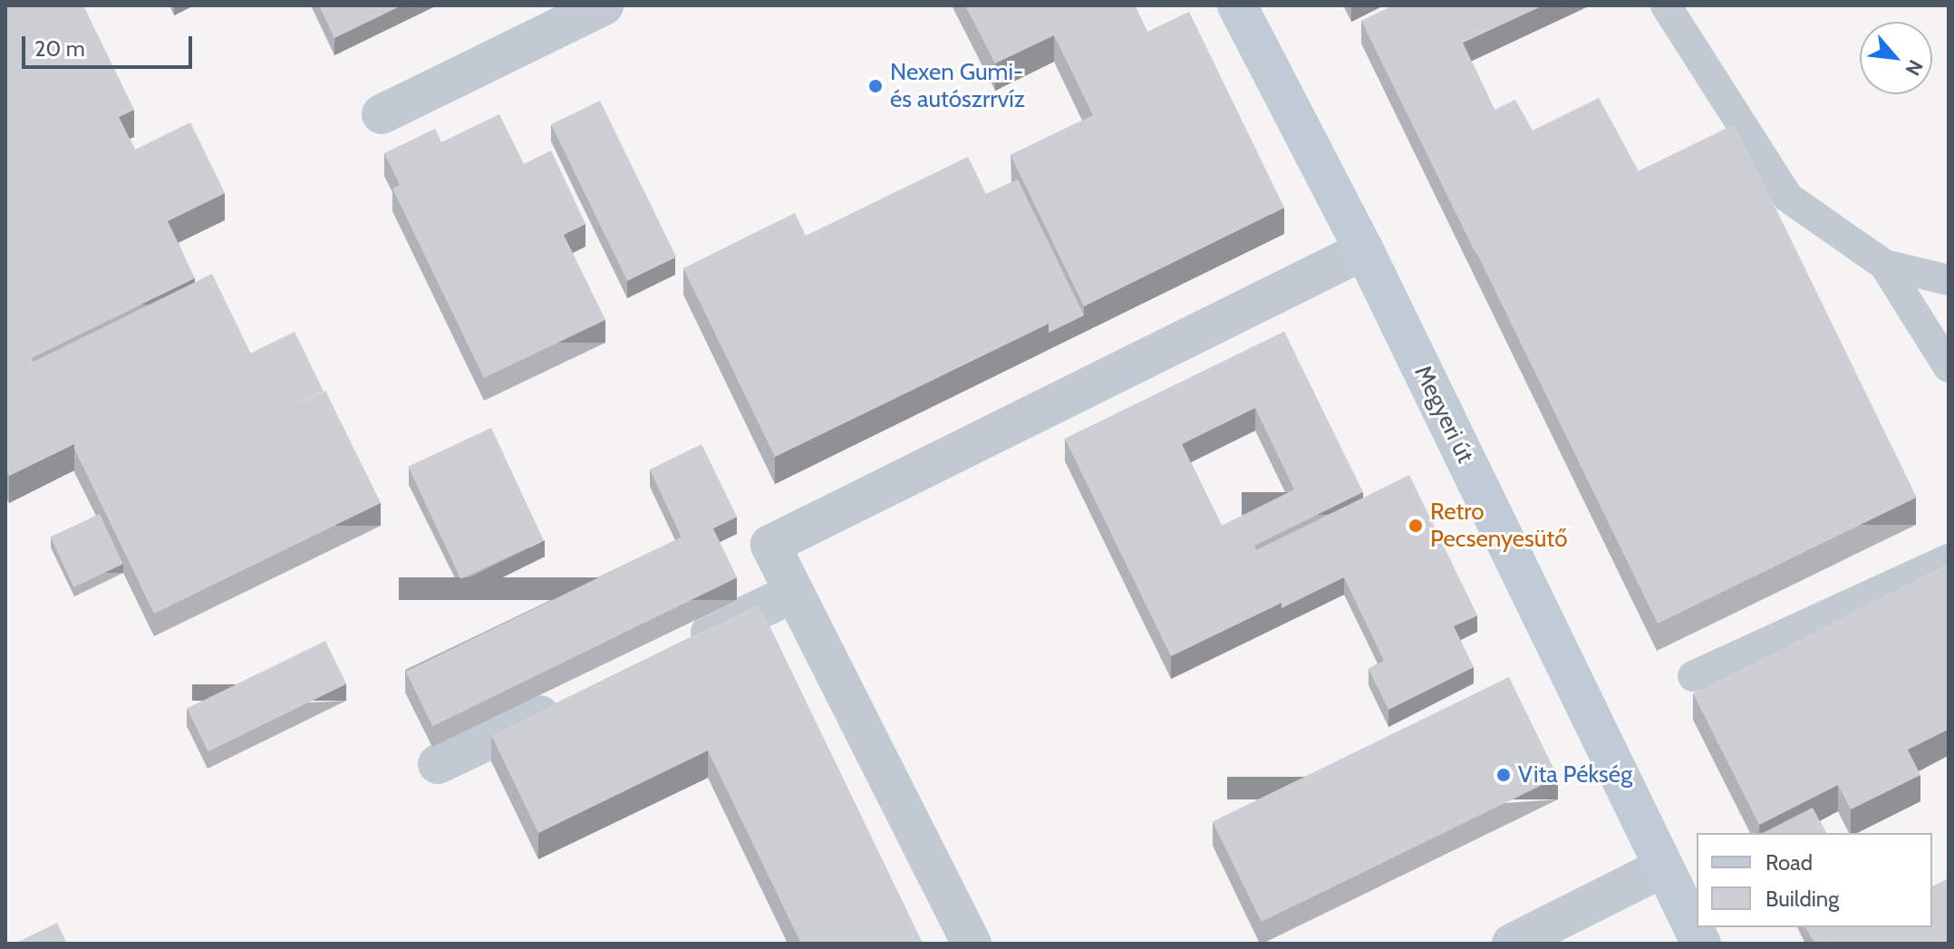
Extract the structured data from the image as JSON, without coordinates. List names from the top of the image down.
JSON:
{
  "streets": {
    "main road": ["Megyeri út"]
  },
  "places": ["Nexen Gumi- és autószrrvíz", "Retro Pecsenyesütő", "Vita Pékség"],
  "legend": ["Road", "Building"],
  "scale_bar": "20 m",
  "north": "bottom right"
}
